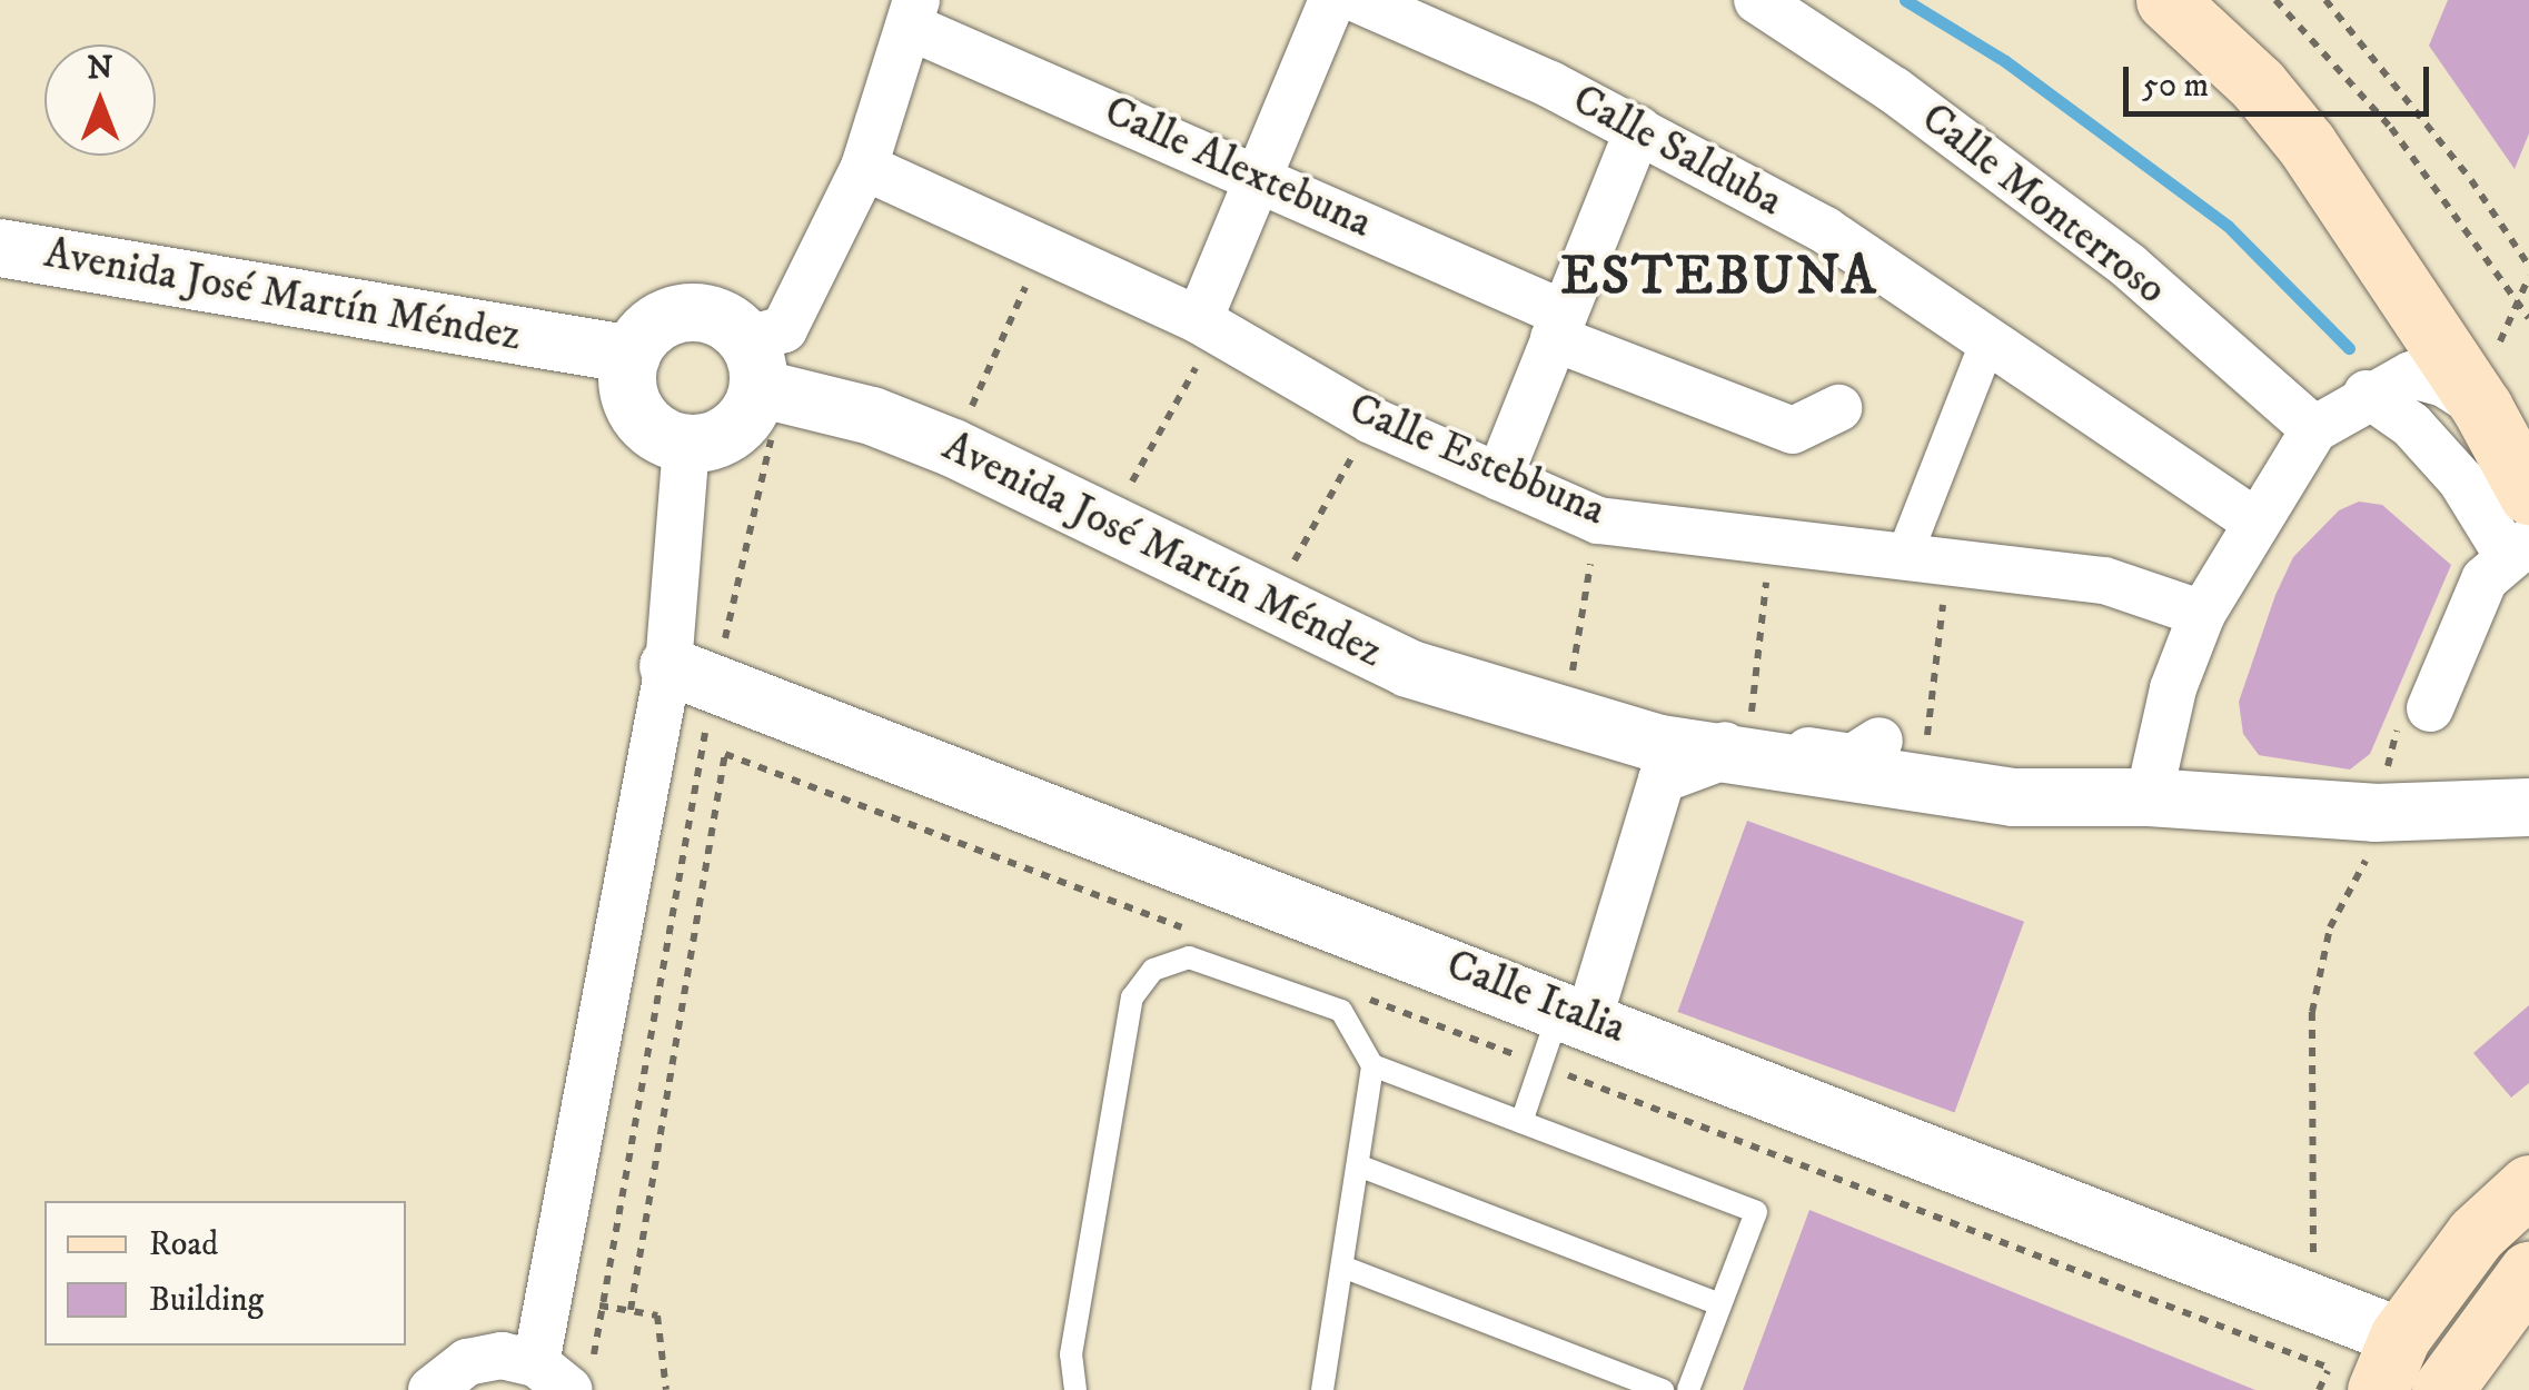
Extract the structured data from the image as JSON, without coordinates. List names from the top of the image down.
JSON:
{
  "streets": {
    "street": [
      "Calle Salduba",
      "Calle Alextebuna",
      "Calle Monterroso",
      "Avenida José Martín Méndez",
      "Calle Estebbuna",
      "Calle Italia"
    ]
  },
  "districts": ["ESTEBUNA"],
  "legend": ["Road", "Building"],
  "scale_bar": "50 m",
  "north": "top"
}
